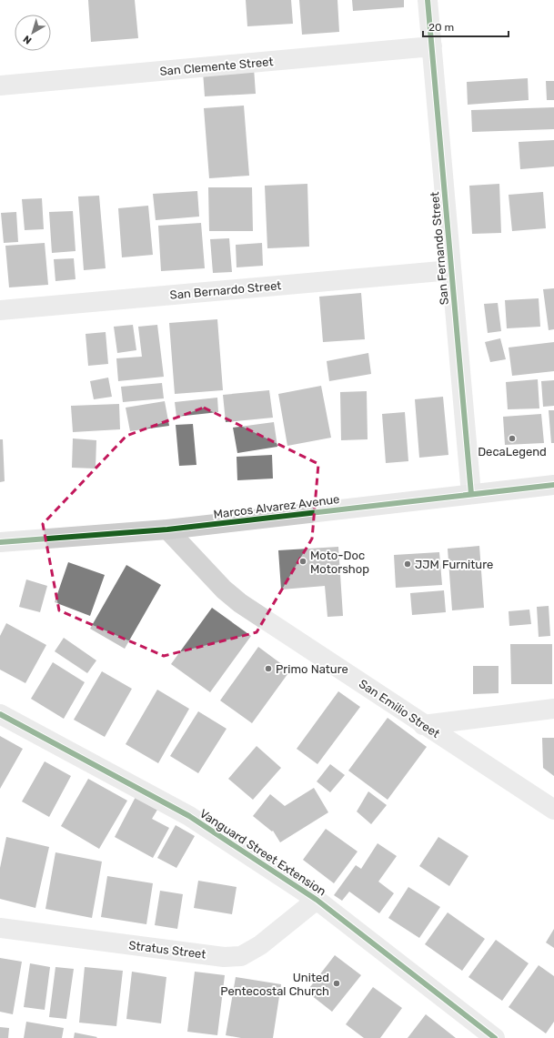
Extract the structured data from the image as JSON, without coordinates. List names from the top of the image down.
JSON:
{
  "streets": {
    "main road": ["Marcos Alvarez Avenue"],
    "street": [
      "San Clemente Street",
      "San Fernando Street",
      "San Bernardo Street",
      "San Emilio Street",
      "Vanguard Street Extension",
      "Stratus Street"
    ]
  },
  "crossings": [
    ["San Clemente Street", "San Fernando Street"],
    ["San Fernando Street", "San Bernardo Street"],
    ["San Fernando Street", "Marcos Alvarez Avenue"],
    ["Marcos Alvarez Avenue", "San Emilio Street"],
    ["Vanguard Street Extension", "Stratus Street"]
  ],
  "places": [
    "DecaLegend",
    "Moto-Doc Motorshop",
    "JJM Furniture",
    "Primo Nature",
    "United Pentecostal Church"
  ],
  "scale_bar": "20 m",
  "north": "bottom left"
}
